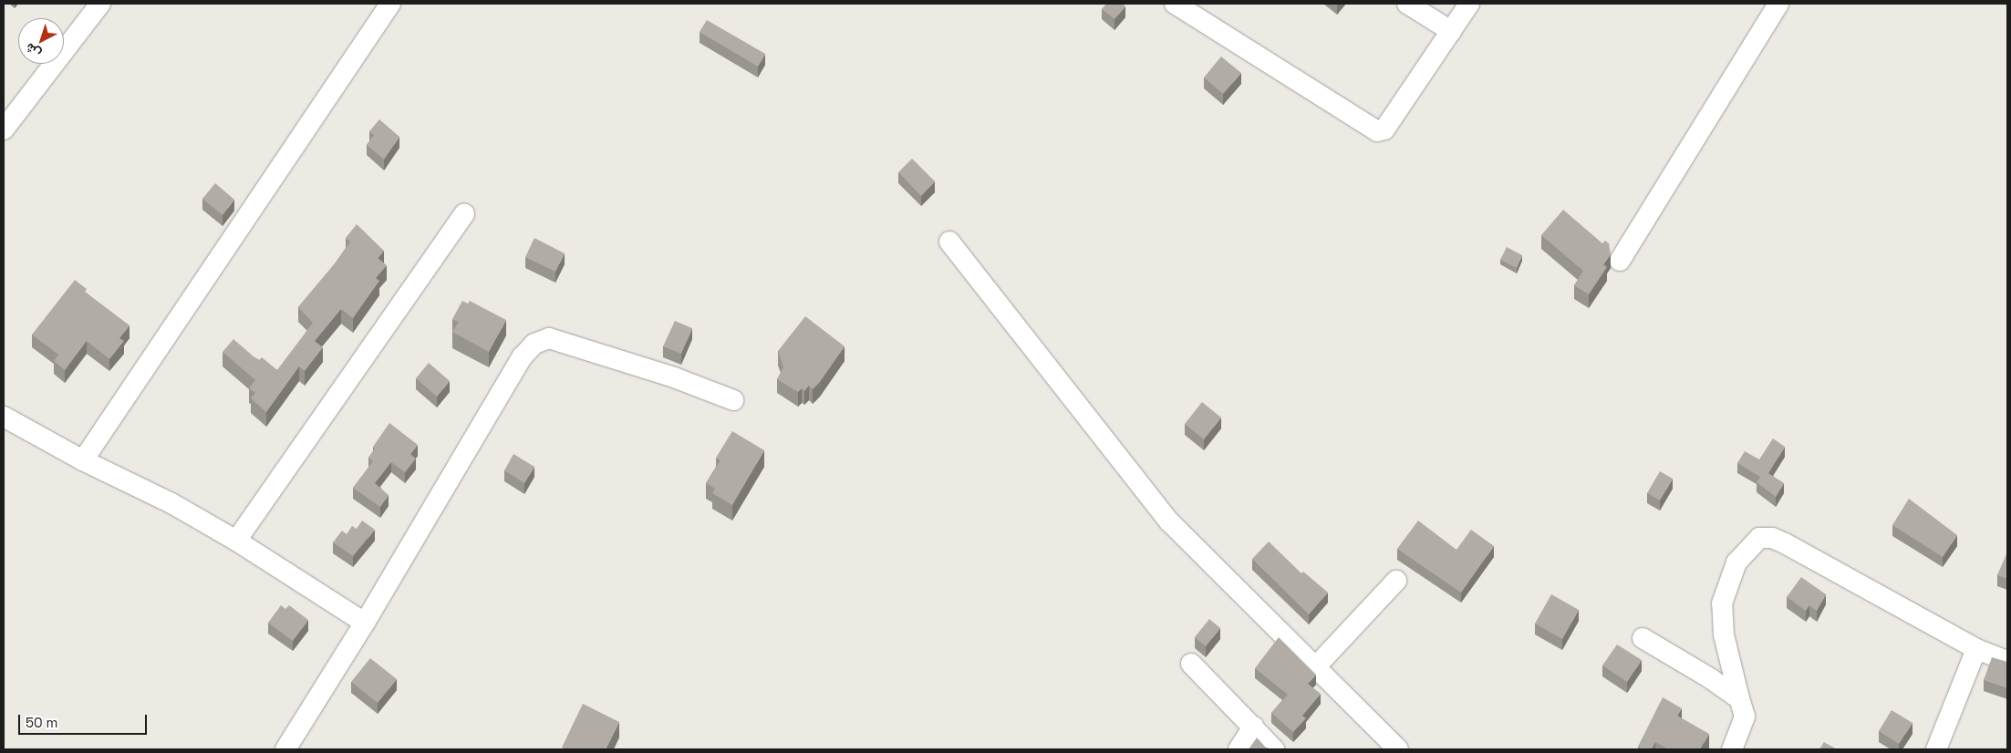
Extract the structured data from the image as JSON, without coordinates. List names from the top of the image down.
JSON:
{
  "scale_bar": "50 m",
  "north": "bottom left"
}
